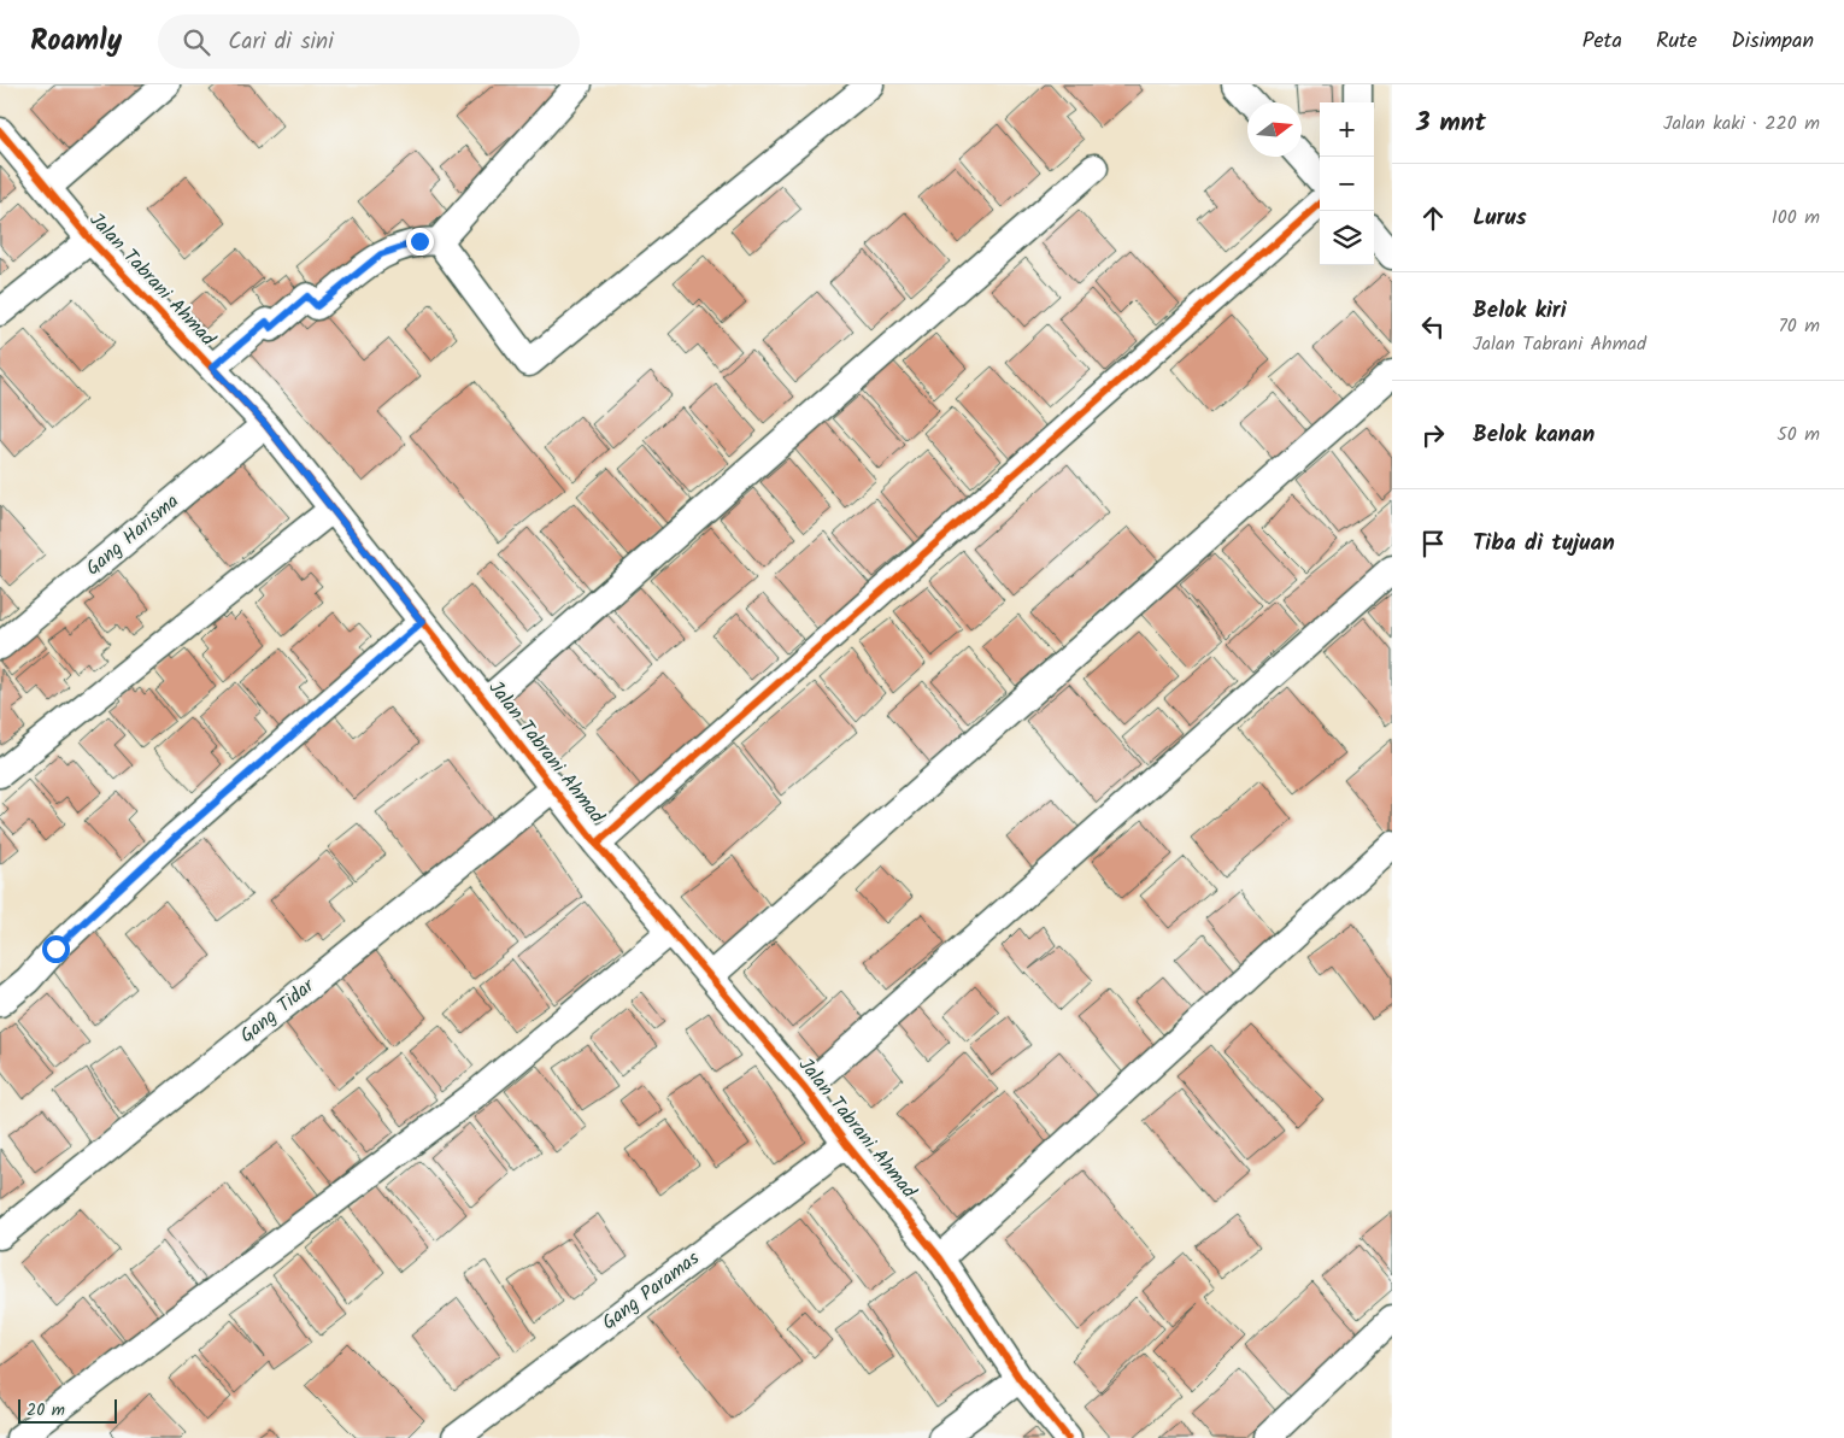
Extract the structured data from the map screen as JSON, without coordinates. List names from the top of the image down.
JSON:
{
  "streets": {
    "street": [
      "Jalan Tabrani Ahmad",
      "Gang Harisma",
      "Gang Tidar",
      "Gang Paramas"
    ]
  },
  "crossings": [
    ["Jalan Tabrani Ahmad", "Gang Harisma"],
    ["Jalan Tabrani Ahmad", "Gang Tidar"],
    ["Jalan Tabrani Ahmad", "Gang Paramas"]
  ],
  "scale_bar": "20 m",
  "north": "right",
  "page": {
    "header": "Roamly",
    "search": "Cari di sini",
    "nav": ["Peta", "Rute", "Disimpan"],
    "heading": ["3 mnt", "Jalan kaki · 220 m"],
    "map_buttons": ["+", "−"],
    "list": [
      ["Lurus", "100 m"],
      ["Belok kiri", "Jalan Tabrani Ahmad", "70 m"],
      ["Belok kanan", "50 m"],
      "Tiba di tujuan"
    ],
    "scale": "20 m"
  }
}
